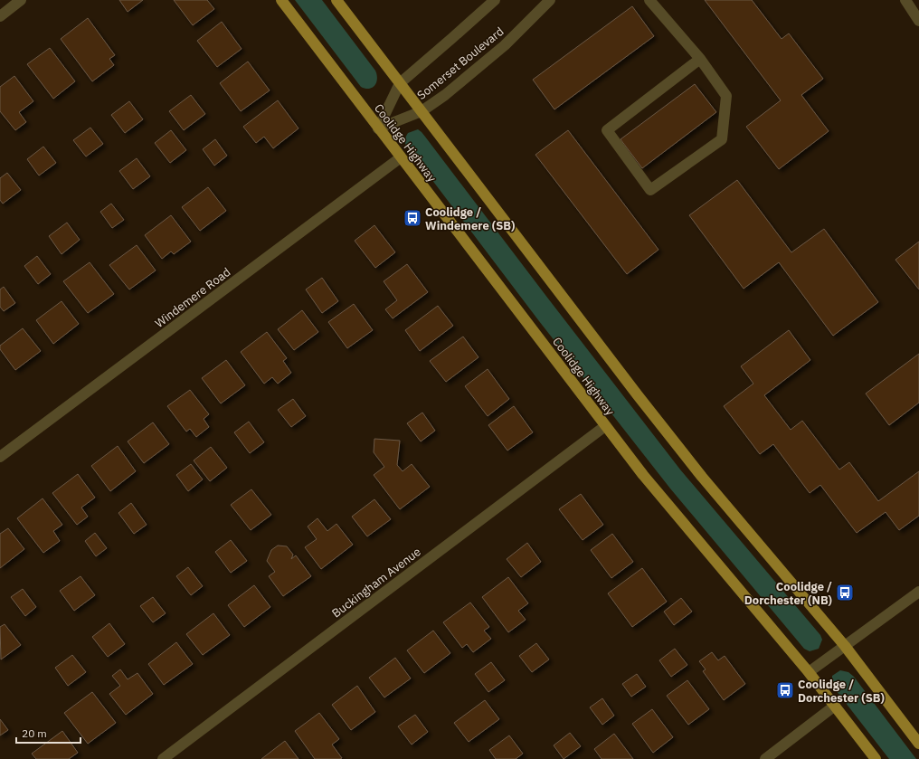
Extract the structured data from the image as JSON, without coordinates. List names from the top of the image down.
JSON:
{
  "streets": {
    "main road": ["Coolidge Highway"],
    "street": ["Somerset Boulevard", "Windemere Road", "Buckingham Avenue"]
  },
  "crossings": [
    ["Somerset Boulevard", "Coolidge Highway"],
    ["Coolidge Highway", "Windemere Road"],
    ["Coolidge Highway", "Buckingham Avenue"]
  ],
  "places": {
    "bus stop": ["Coolidge / Windemere (SB)", "Coolidge / Dorchester (NB)", "Coolidge / Dorchester (SB)"]
  },
  "scale_bar": "20 m"
}
